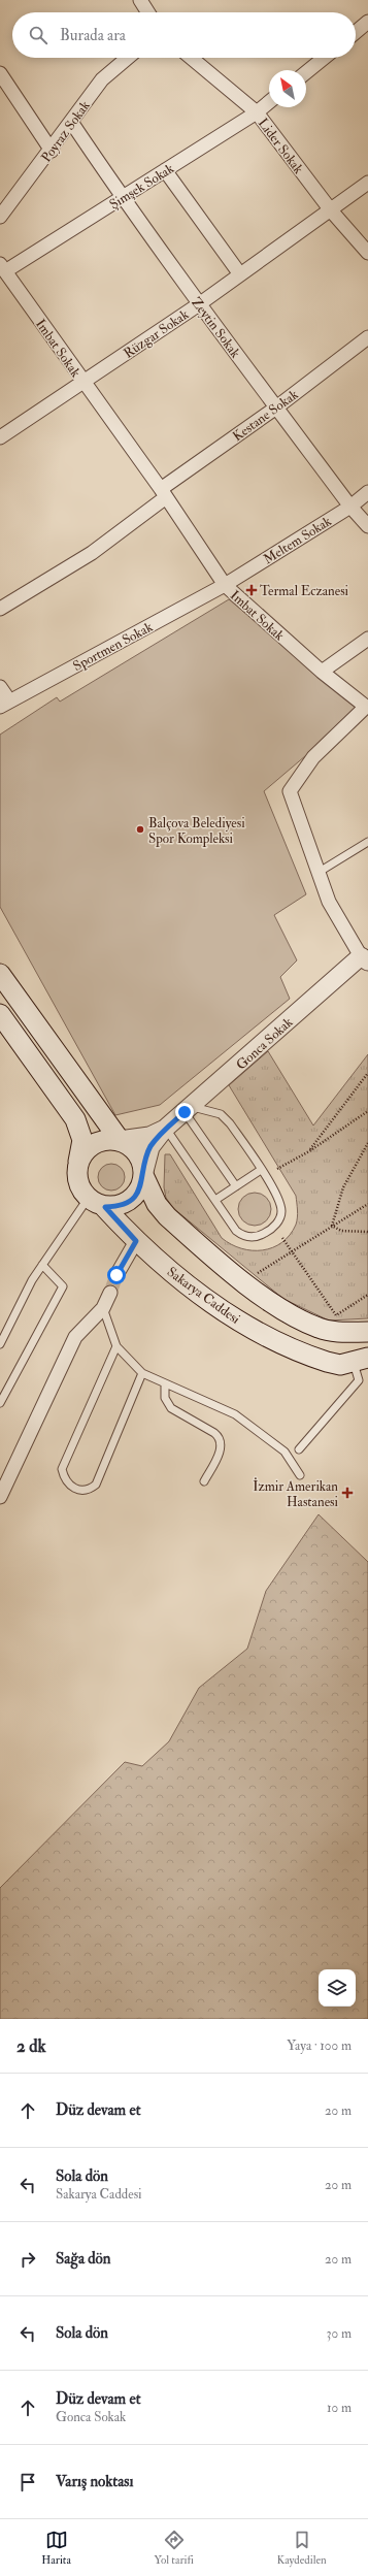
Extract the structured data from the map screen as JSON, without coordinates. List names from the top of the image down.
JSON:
{
  "streets": {
    "main road": ["Sakarya Caddesi"],
    "street": [
      "Poyraz Sokak",
      "Lider Sokak",
      "Şimşek Sokak",
      "Zeytin Sokak",
      "Rüzgar Sokak",
      "Imbat Sokak",
      "Kestane Sokak",
      "Meltem Sokak",
      "Sportmen Sokak",
      "Gonca Sokak"
    ]
  },
  "crossings": [
    ["Poyraz Sokak", "Zeytin Sokak"],
    ["Lider Sokak", "Şimşek Sokak"],
    ["Lider Sokak", "Rüzgar Sokak"],
    ["Şimşek Sokak", "Zeytin Sokak"],
    ["Şimşek Sokak", "Imbat Sokak"],
    ["Zeytin Sokak", "Rüzgar Sokak"],
    ["Zeytin Sokak", "Kestane Sokak"],
    ["Zeytin Sokak", "Meltem Sokak"],
    ["Rüzgar Sokak", "Imbat Sokak"],
    ["Imbat Sokak", "Kestane Sokak"],
    ["Imbat Sokak", "Meltem Sokak"],
    ["Imbat Sokak", "Sportmen Sokak"],
    ["Imbat Sokak", "Gonca Sokak"],
    ["Meltem Sokak", "Sportmen Sokak"]
  ],
  "places": {
    "health": ["Termal Eczanesi", "İzmir Amerikan Hastanesi"],
    "other": ["Balçova Belediyesi Spor Kompleksi"]
  },
  "north": "top left",
  "page": {
    "search": "Burada ara",
    "heading": ["2 dk", "Yaya · 100 m"],
    "list": [
      ["Düz devam et", "20 m"],
      ["Sola dön", "Sakarya Caddesi", "20 m"],
      ["Sağa dön", "20 m"],
      ["Sola dön", "30 m"],
      ["Düz devam et", "Gonca Sokak", "10 m"],
      "Varış noktası"
    ],
    "nav": ["Harita", "Yol tarifi", "Kaydedilen"]
  }
}
